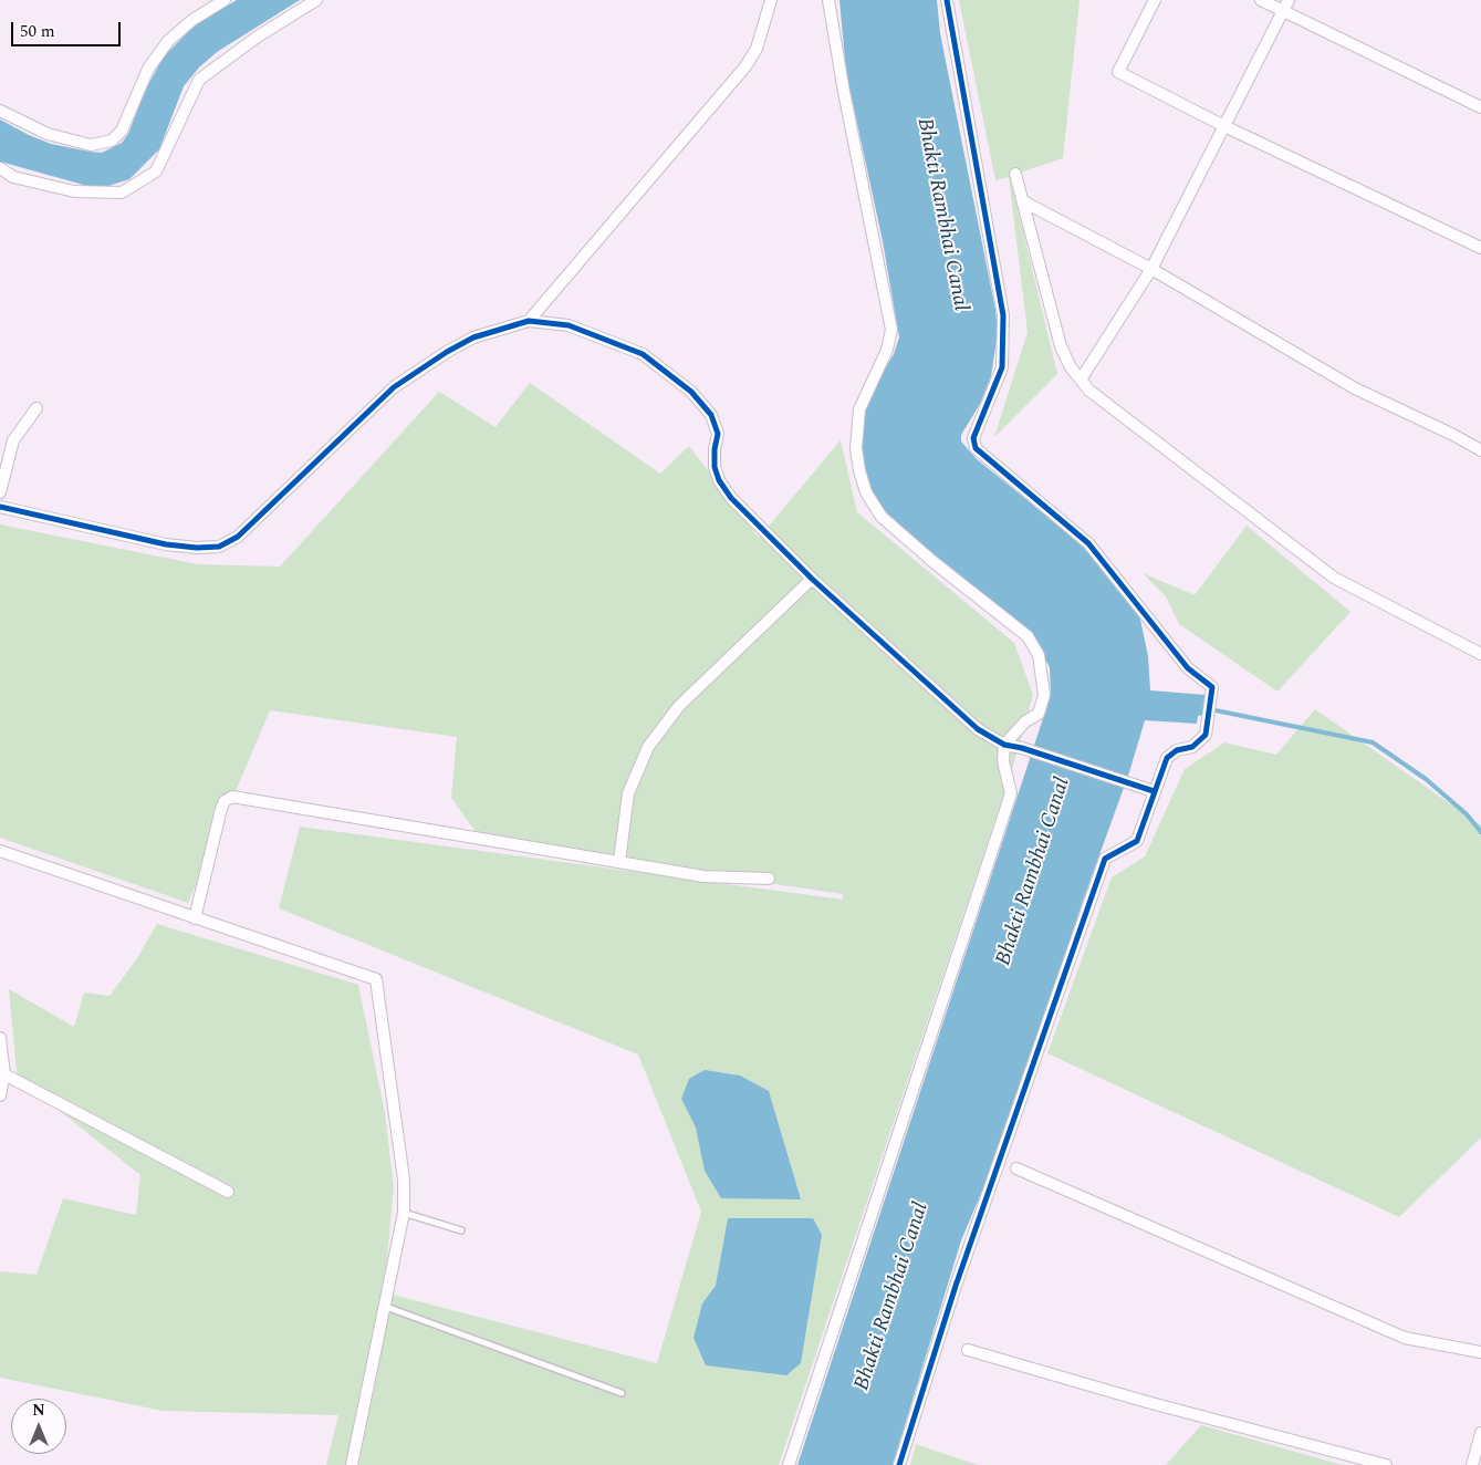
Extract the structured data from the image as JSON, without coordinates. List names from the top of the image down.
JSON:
{
  "water": ["Bhakti Rambhai Canal"],
  "scale_bar": "50 m",
  "north": "top"
}
